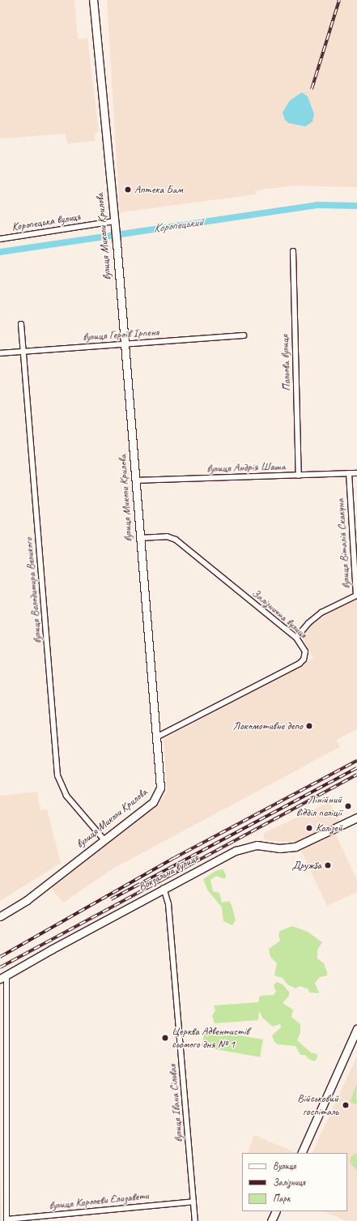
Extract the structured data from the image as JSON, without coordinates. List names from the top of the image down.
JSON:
{
  "streets": {
    "street": [
      "Коропецька вулиця",
      "вулиця Миколи Крилова",
      "вулиця Героїв Ірпеня",
      "Польова вулиця",
      "вулиця Андрія Шаша",
      "вулиця Віталія Скакуна",
      "вулиця Володимира Великого",
      "Залізнична вулиця",
      "Вокзальна вулиця",
      "вулиця Івана Сільвая",
      "вулиця Королеви Єлизавети"
    ]
  },
  "crossings": [
    ["Коропецька вулиця", "вулиця Миколи Крилова"],
    ["вулиця Миколи Крилова", "вулиця Героїв Ірпеня"],
    ["вулиця Миколи Крилова", "вулиця Андрія Шаша"],
    ["вулиця Миколи Крилова", "вулиця Володимира Великого"],
    ["вулиця Миколи Крилова", "Залізнична вулиця"],
    ["вулиця Героїв Ірпеня", "вулиця Володимира Великого"],
    ["Польова вулиця", "вулиця Андрія Шаша"],
    ["вулиця Андрія Шаша", "вулиця Віталія Скакуна"],
    ["вулиця Віталія Скакуна", "Залізнична вулиця"],
    ["Вокзальна вулиця", "вулиця Івана Сільвая"],
    ["вулиця Івана Сільвая", "вулиця Королеви Єлизавети"]
  ],
  "water": ["Коропецький"],
  "places": [
    "Аптека Бам",
    "Локомотивне депо",
    "Лінійний відділ поліції",
    "Колізей",
    "Дружба",
    "Церква Адвентистів сьомого дня № 1",
    "Військовий госпіталь"
  ],
  "legend": ["Вулиця", "Залізниця", "Парк"]
}
